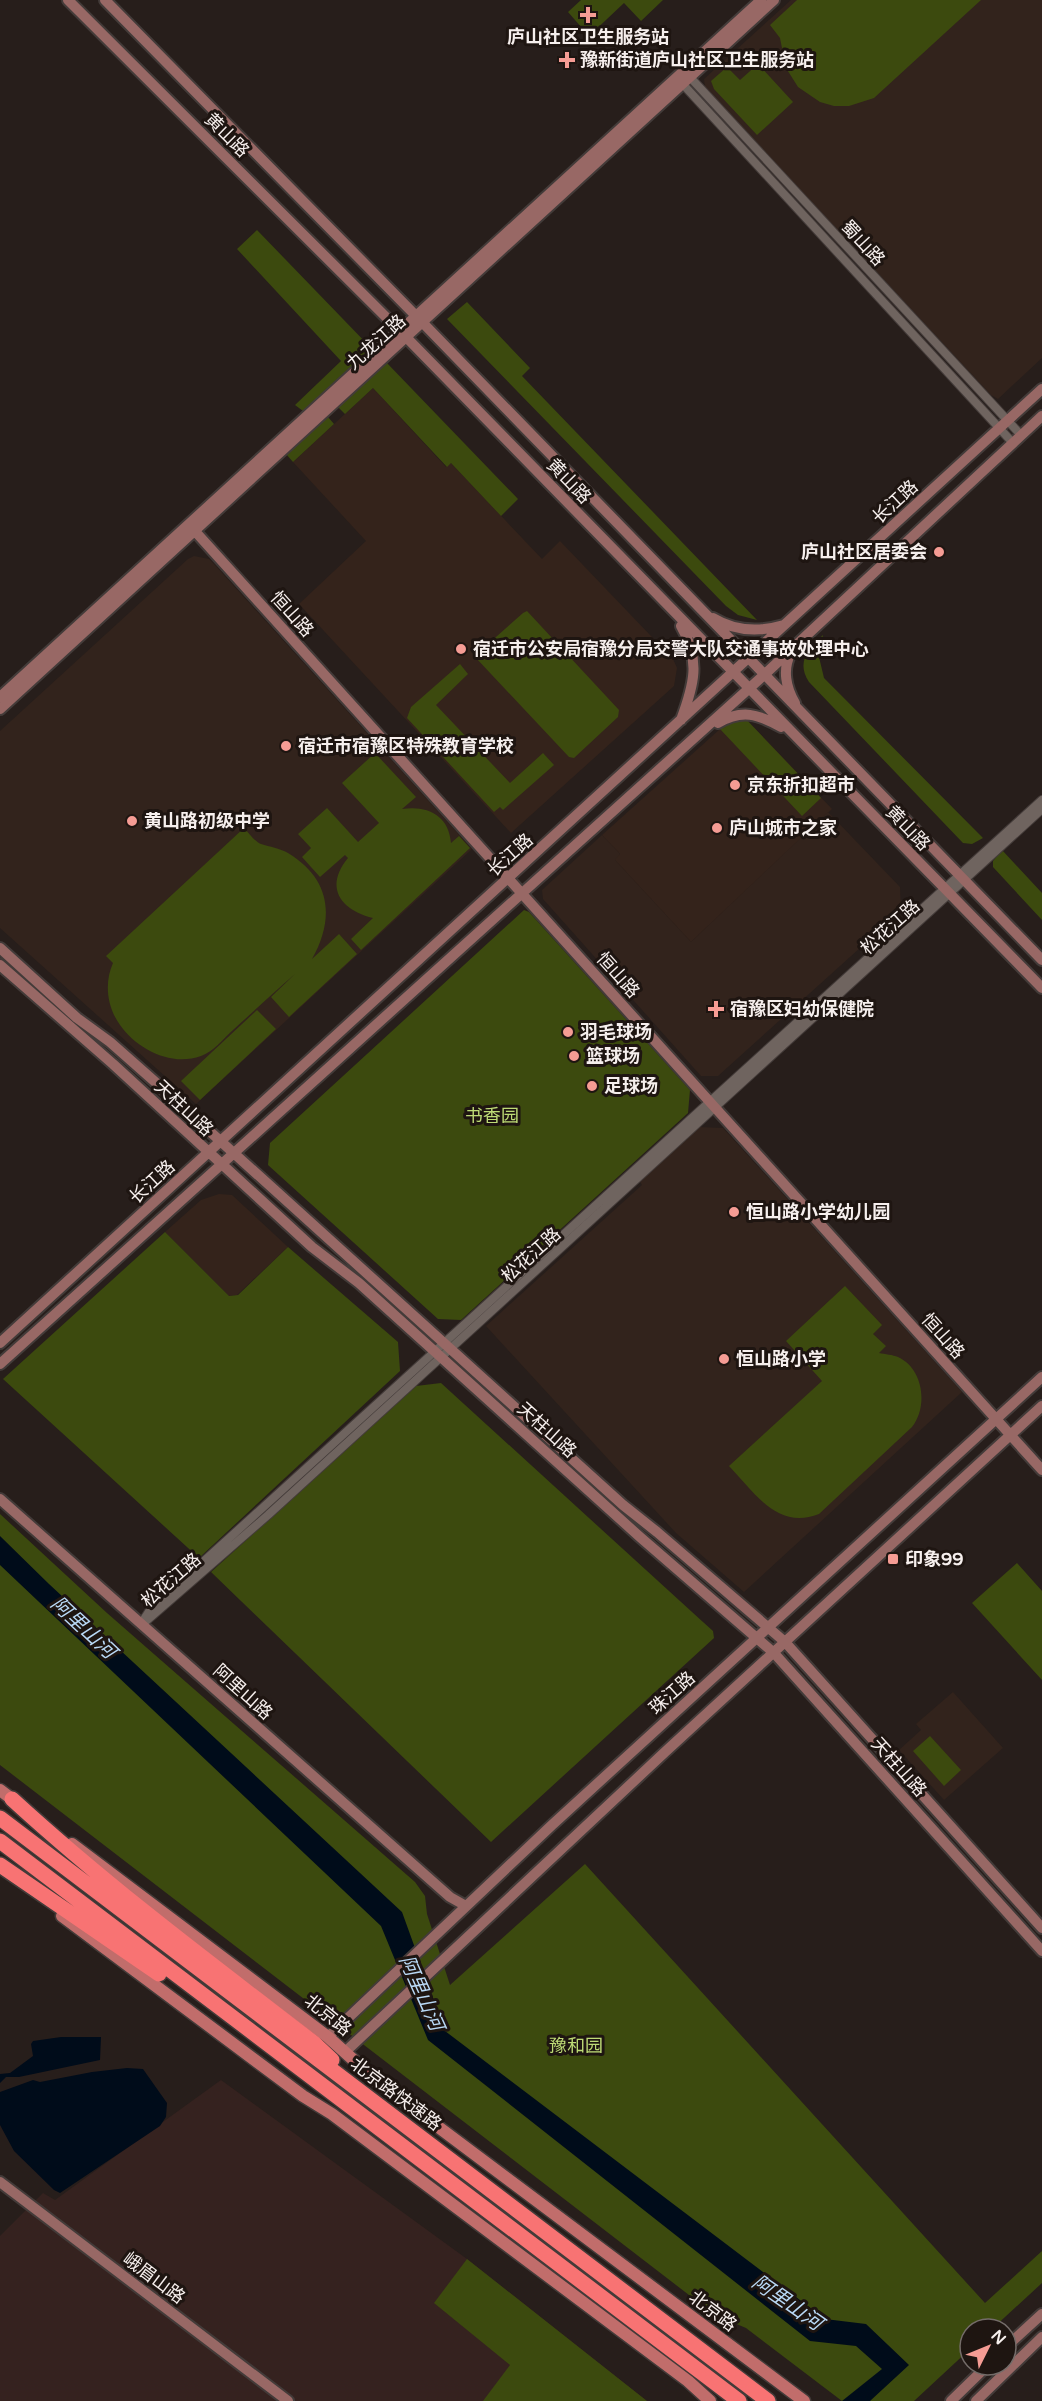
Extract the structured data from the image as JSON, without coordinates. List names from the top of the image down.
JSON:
{
  "streets": {
    "highway": ["北京路快速路"],
    "main road": ["北京路"],
    "street": [
      "黄山路",
      "蜀山路",
      "九龙江路",
      "长江路",
      "恒山路",
      "松花江路",
      "天柱山路",
      "阿里山路",
      "珠江路",
      "峨眉山路"
    ]
  },
  "crossings": [
    ["黄山路", "九龙江路"],
    ["黄山路", "长江路"],
    ["黄山路", "松花江路"],
    ["蜀山路", "九龙江路"],
    ["蜀山路", "长江路"],
    ["九龙江路", "恒山路"],
    ["长江路", "恒山路"],
    ["长江路", "天柱山路"],
    ["恒山路", "松花江路"],
    ["恒山路", "珠江路"],
    ["松花江路", "天柱山路"],
    ["松花江路", "阿里山路"],
    ["天柱山路", "珠江路"],
    ["阿里山路", "珠江路"],
    ["珠江路", "北京路"]
  ],
  "water": ["阿里山河"],
  "parks": ["书香园", "豫和园"],
  "places": {
    "health": ["庐山社区卫生服务站", "豫新街道庐山社区卫生服务站", "宿豫区妇幼保健院"],
    "other": [
      "庐山社区居委会",
      "宿迁市公安局宿豫分局交警大队交通事故处理中心",
      "宿迁市宿豫区特殊教育学校",
      "京东折扣超市",
      "黄山路初级中学",
      "庐山城市之家",
      "羽毛球场",
      "篮球场",
      "足球场",
      "恒山路小学幼儿园",
      "恒山路小学"
    ],
    "transit": ["印象99"]
  },
  "north": "top right"
}
